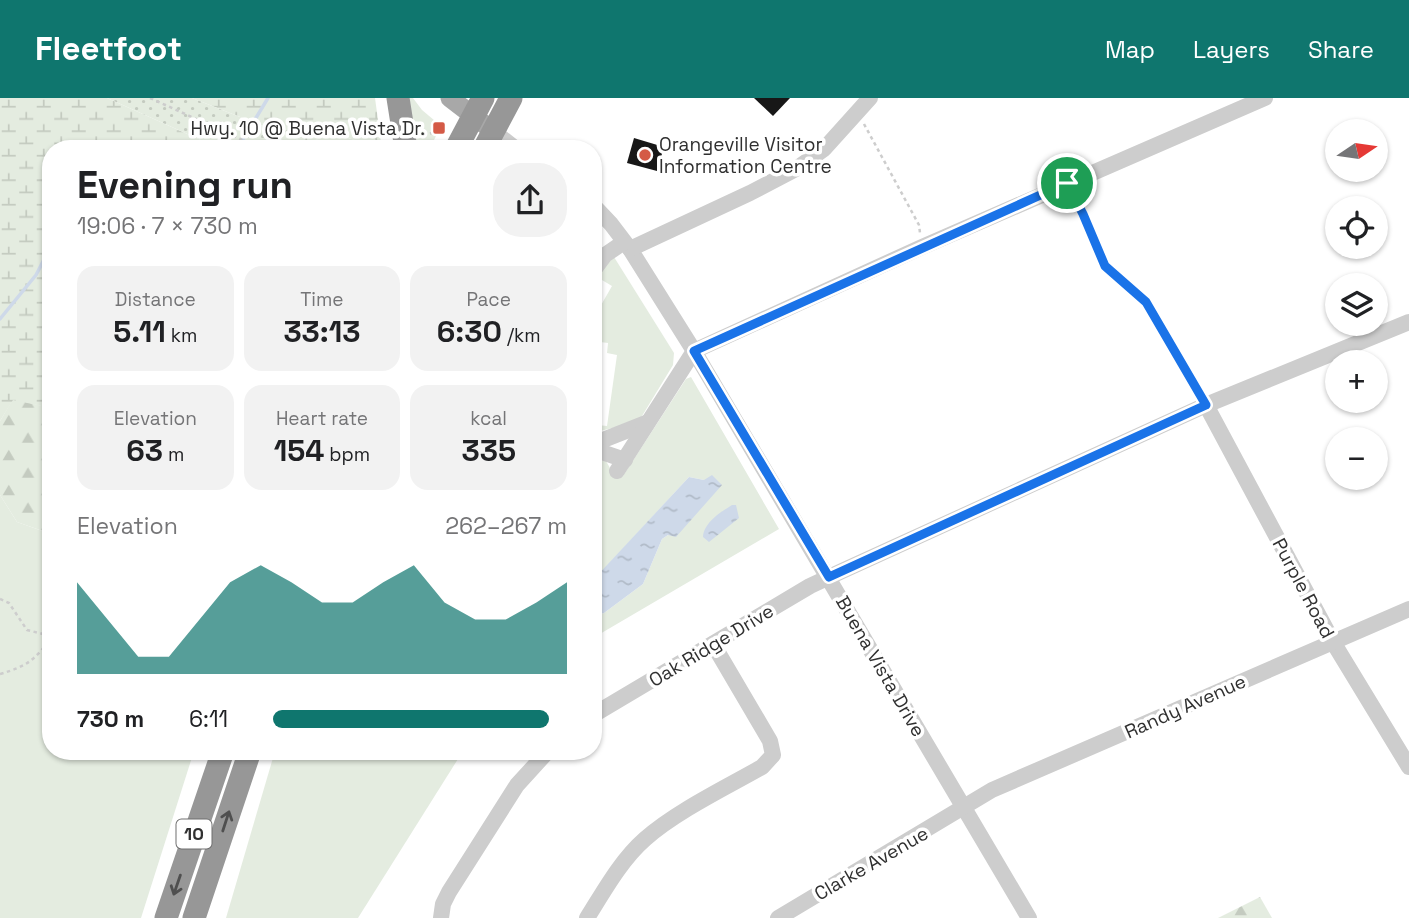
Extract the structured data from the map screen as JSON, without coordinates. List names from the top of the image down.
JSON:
{
  "streets": {
    "highway": ["10"],
    "street": [
      "Purple Road",
      "Oak Ridge Drive",
      "Buena Vista Drive",
      "Randy Avenue",
      "Clarke Avenue"
    ]
  },
  "crossings": [
    ["Purple Road", "Oak Ridge Drive"],
    ["Purple Road", "Randy Avenue"],
    ["Oak Ridge Drive", "Buena Vista Drive"],
    ["Buena Vista Drive", "Randy Avenue"],
    ["Buena Vista Drive", "Clarke Avenue"],
    ["Randy Avenue", "Clarke Avenue"]
  ],
  "places": {
    "transit": ["Hwy. 10 @ Buena Vista Dr."],
    "other": ["Orangeville Visitor Information Centre"]
  },
  "north": "right",
  "page": {
    "header": "Fleetfoot",
    "nav": ["Map", "Layers", "Share"],
    "map_buttons": ["+", "−"],
    "heading": ["Evening run", "19:06 · 7 × 730 m"],
    "stats": [
      ["Distance", "5.11 km"],
      ["Time", "33:13"],
      ["Pace", "6:30 /km"],
      ["Elevation", "63 m"],
      ["Heart rate", "154 bpm"],
      ["kcal", "335"]
    ],
    "chart": ["Elevation", "262–267 m"],
    "list": [
      {
        "name": "730 m",
        "note": "6:11"
      }
    ]
  }
}
